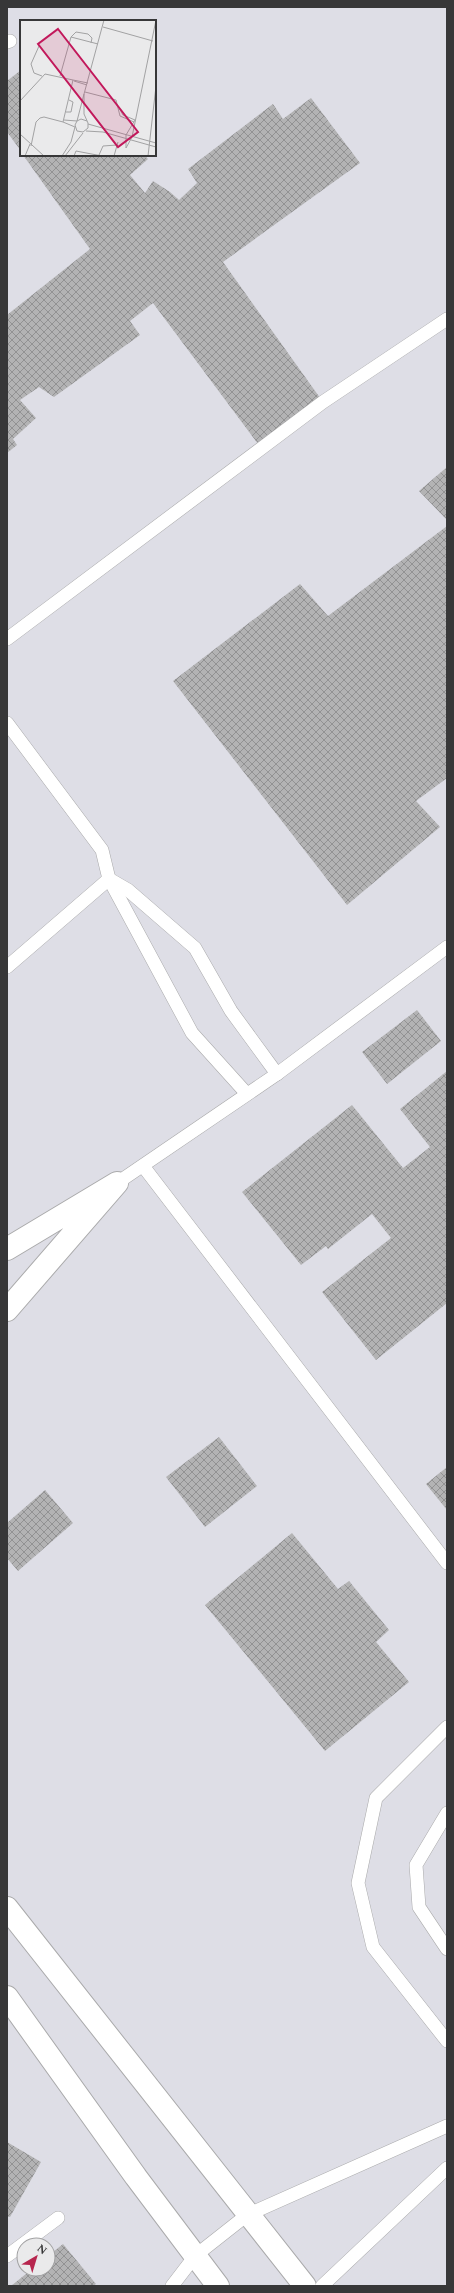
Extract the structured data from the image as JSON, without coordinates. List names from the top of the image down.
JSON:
{
  "north": "top right"
}
